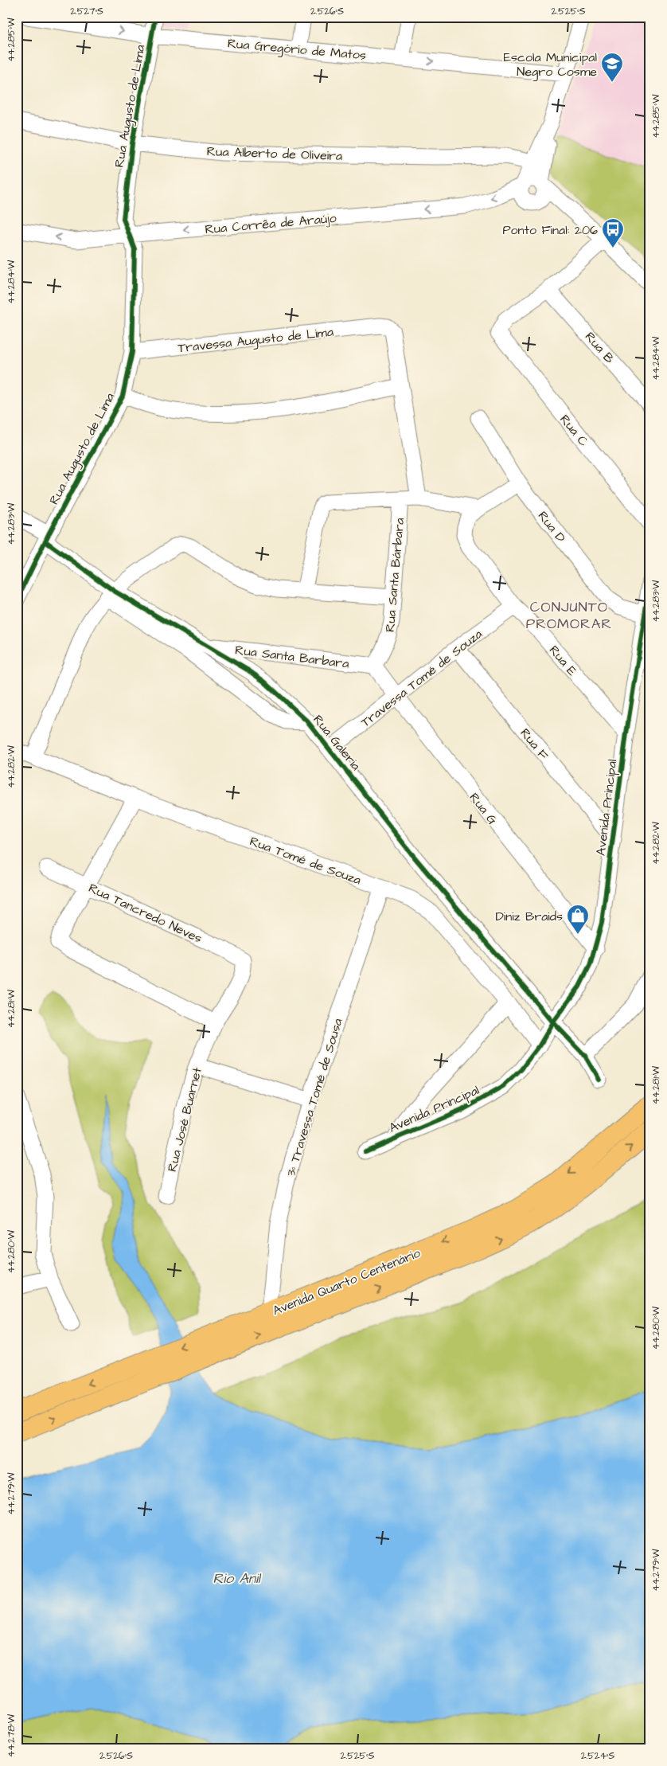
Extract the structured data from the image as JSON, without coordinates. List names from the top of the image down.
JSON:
{
  "streets": {
    "main road": ["Avenida Quarto Centenário"],
    "street": [
      "Rua Gregório de Matos",
      "Rua Augusto de Lima",
      "Rua Alberto de Oliveira",
      "Rua Corrêa de Araújo",
      "Travessa Augusto de Lima",
      "Rua B",
      "Rua C",
      "Rua D",
      "Rua Santa Bárbara",
      "Rua Santa Barbara",
      "Rua E",
      "Travessa Tomé de Souza",
      "Rua Galeria",
      "Rua F",
      "Avenida Principal",
      "Rua G",
      "Rua Tomé de Souza",
      "Rua Tancredo Neves",
      "3ª Travessa Tomé de Sousa",
      "Rua José Buarnet"
    ]
  },
  "crossings": [
    ["Rua Gregório de Matos", "Rua Augusto de Lima"],
    ["Rua Augusto de Lima", "Rua Alberto de Oliveira"],
    ["Rua Augusto de Lima", "Rua Corrêa de Araújo"],
    ["Rua Augusto de Lima", "Travessa Augusto de Lima"],
    ["Rua Augusto de Lima", "Rua Galeria"],
    ["Rua B", "Rua C"],
    ["Rua D", "Avenida Principal"],
    ["Rua Santa Bárbara", "Rua Santa Barbara"],
    ["Rua Santa Bárbara", "Rua E"],
    ["Rua Santa Bárbara", "Rua G"],
    ["Rua Santa Barbara", "Rua Galeria"],
    ["Rua Santa Barbara", "Rua G"],
    ["Rua E", "Travessa Tomé de Souza"],
    ["Rua E", "Avenida Principal"],
    ["Travessa Tomé de Souza", "Rua Galeria"],
    ["Travessa Tomé de Souza", "Rua F"],
    ["Travessa Tomé de Souza", "Rua G"],
    ["Rua Galeria", "Avenida Principal"],
    ["Rua F", "Avenida Principal"],
    ["Avenida Principal", "Rua G"],
    ["Avenida Principal", "Rua Tomé de Souza"],
    ["Rua Tomé de Souza", "3ª Travessa Tomé de Sousa"],
    ["Rua Tancredo Neves", "Rua José Buarnet"],
    ["3ª Travessa Tomé de Sousa", "Avenida Quarto Centenário"]
  ],
  "one_way": ["Rua Gregório de Matos", "Rua Corrêa de Araújo"],
  "districts": ["CONJUNTO PROMORAR"],
  "water": ["Rio Anil"],
  "places": {
    "school or university": ["Escola Municipal Negro Cosme"],
    "bus stop": ["Ponto Final: 206"],
    "shop": ["Diniz Braids"]
  },
  "coordinates": [
    "2.527°S",
    "2.526°S",
    "2.525°S",
    "44.285°W",
    "44.284°W",
    "44.283°W",
    "44.282°W",
    "44.281°W",
    "44.280°W",
    "44.279°W",
    "44.278°W",
    "2.524°S"
  ]
}
